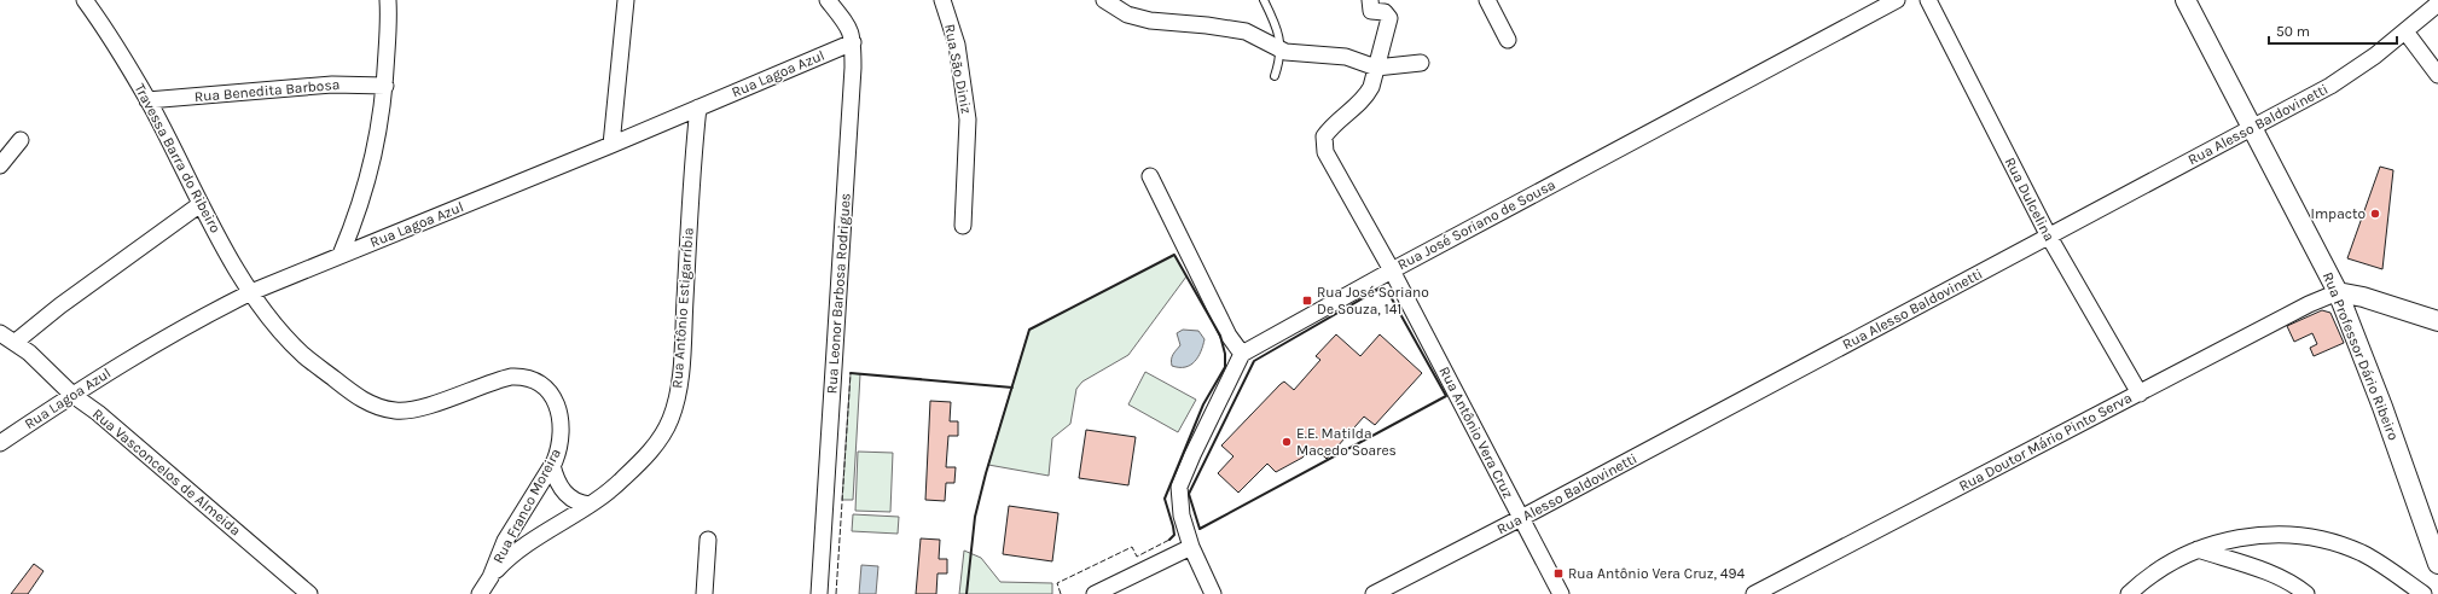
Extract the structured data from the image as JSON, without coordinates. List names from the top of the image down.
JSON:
{
  "streets": {
    "street": [
      "Rua São Diniz",
      "Rua Lagoa Azul",
      "Rua Benedita Barbosa",
      "Rua Alesso Baldovinetti",
      "Travessa Barra do Ribeiro",
      "Rua Dulcelina",
      "Rua José Soriano de Sousa",
      "Rua Leonor Barbosa Rodrigues",
      "Rua Antônio Estigarríbia",
      "Rua Professor Dário Ribeiro",
      "Rua Antônio Vera Cruz",
      "Rua Doutor Mário Pinto Serva",
      "Rua Vasconcelos de Almeida",
      "Rua Franco Moreira"
    ]
  },
  "crossings": [
    ["Rua Lagoa Azul", "Travessa Barra do Ribeiro"],
    ["Rua Lagoa Azul", "Rua Leonor Barbosa Rodrigues"],
    ["Rua Lagoa Azul", "Rua Antônio Estigarríbia"],
    ["Rua Lagoa Azul", "Rua Vasconcelos de Almeida"],
    ["Rua Benedita Barbosa", "Travessa Barra do Ribeiro"],
    ["Rua Alesso Baldovinetti", "Rua Dulcelina"],
    ["Rua Alesso Baldovinetti", "Rua Professor Dário Ribeiro"],
    ["Rua Alesso Baldovinetti", "Rua Antônio Vera Cruz"],
    ["Travessa Barra do Ribeiro", "Rua Franco Moreira"],
    ["Rua Dulcelina", "Rua Doutor Mário Pinto Serva"],
    ["Rua José Soriano de Sousa", "Rua Antônio Vera Cruz"],
    ["Rua Antônio Estigarríbia", "Rua Franco Moreira"],
    ["Rua Professor Dário Ribeiro", "Rua Doutor Mário Pinto Serva"]
  ],
  "places": {
    "other": ["Impacto", "E.E. Matilda Macedo Soares"],
    "transit": ["Rua José Soriano De Souza, 141", "Rua Antônio Vera Cruz, 494"]
  },
  "scale_bar": "50 m"
}
